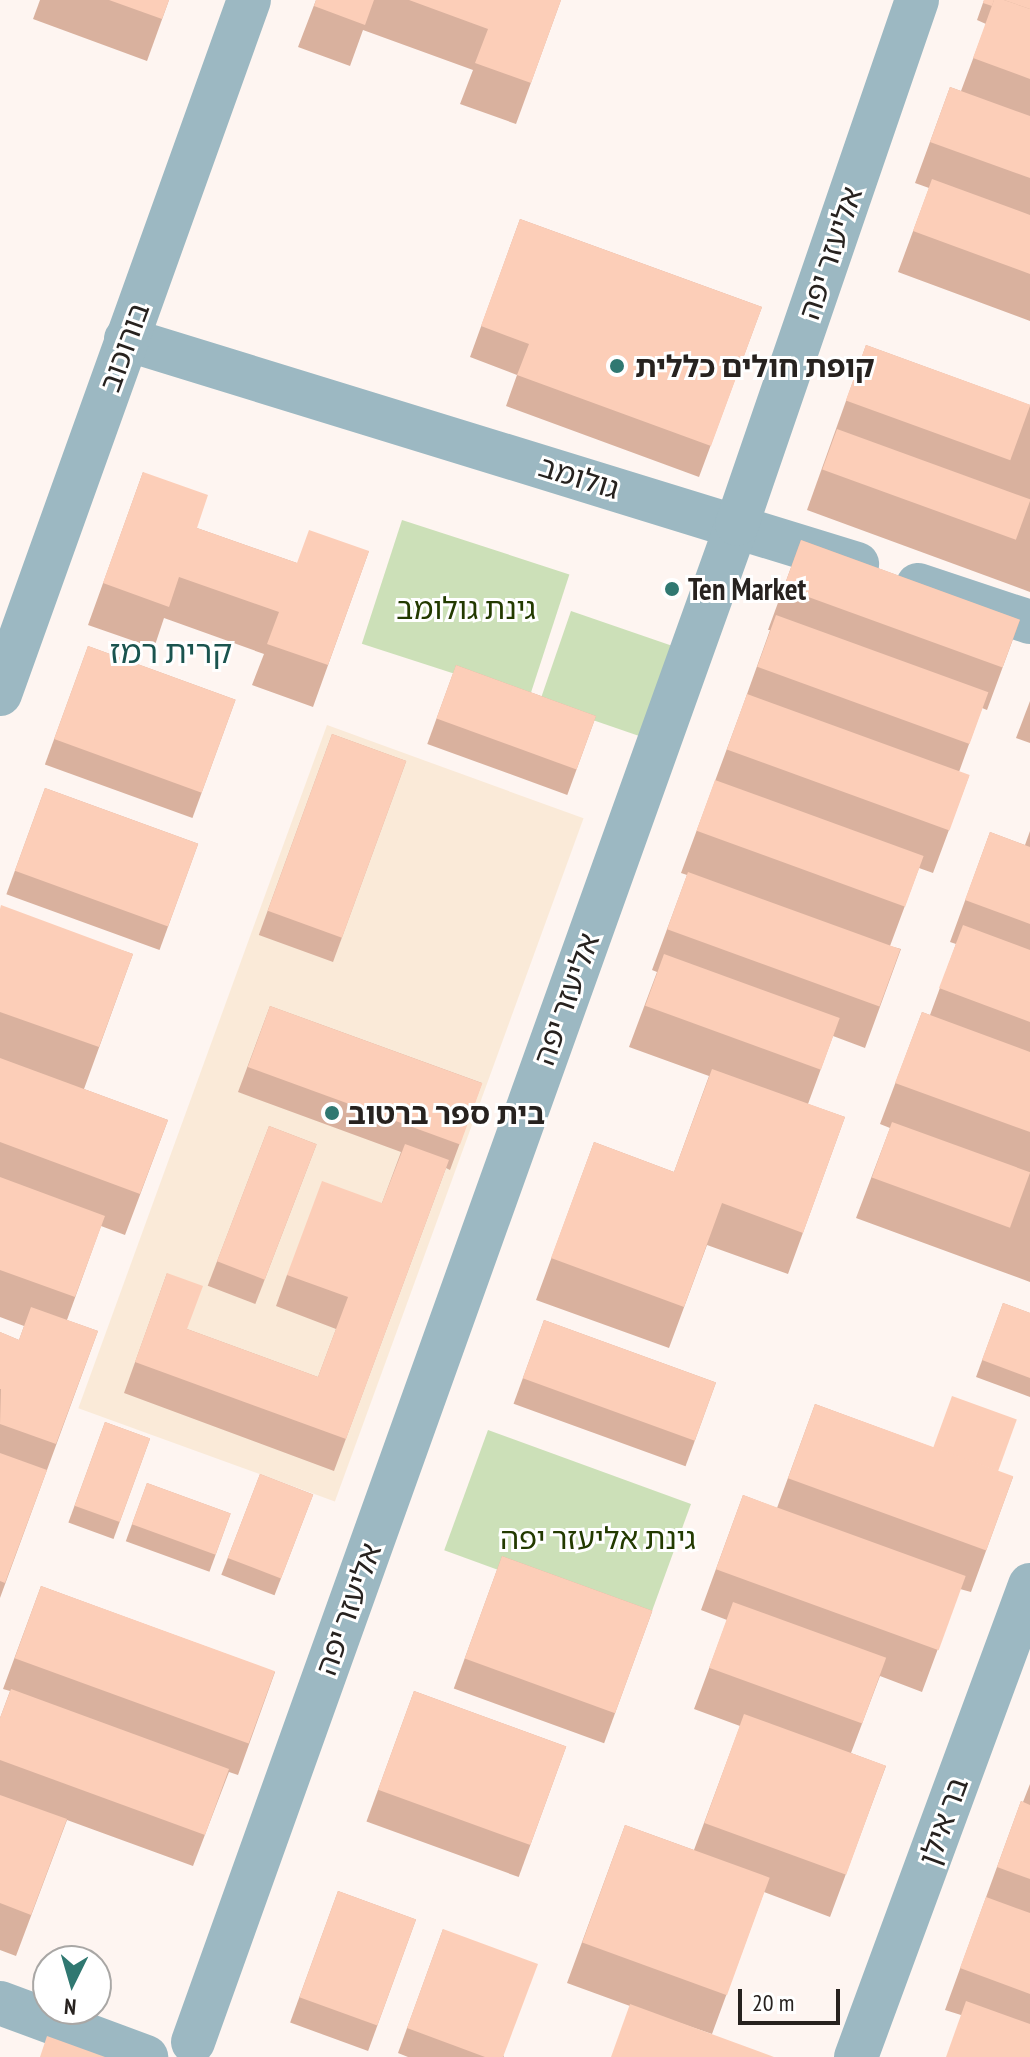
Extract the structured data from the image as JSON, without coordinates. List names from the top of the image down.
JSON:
{
  "streets": {
    "street": [
      "אליעזר יפה",
      "בורוכוב",
      "גולומב",
      "בר אילן"
    ]
  },
  "crossings": [
    ["אליעזר יפה", "גולומב"],
    ["בורוכוב", "גולומב"]
  ],
  "districts": ["קרית רמז"],
  "parks": ["גינת גולומב", "גינת אליעזר יפה"],
  "places": ["קופת חולים כללית", "Ten Market", "בית ספר ברטוב"],
  "scale_bar": "20 m",
  "north": "bottom"
}
